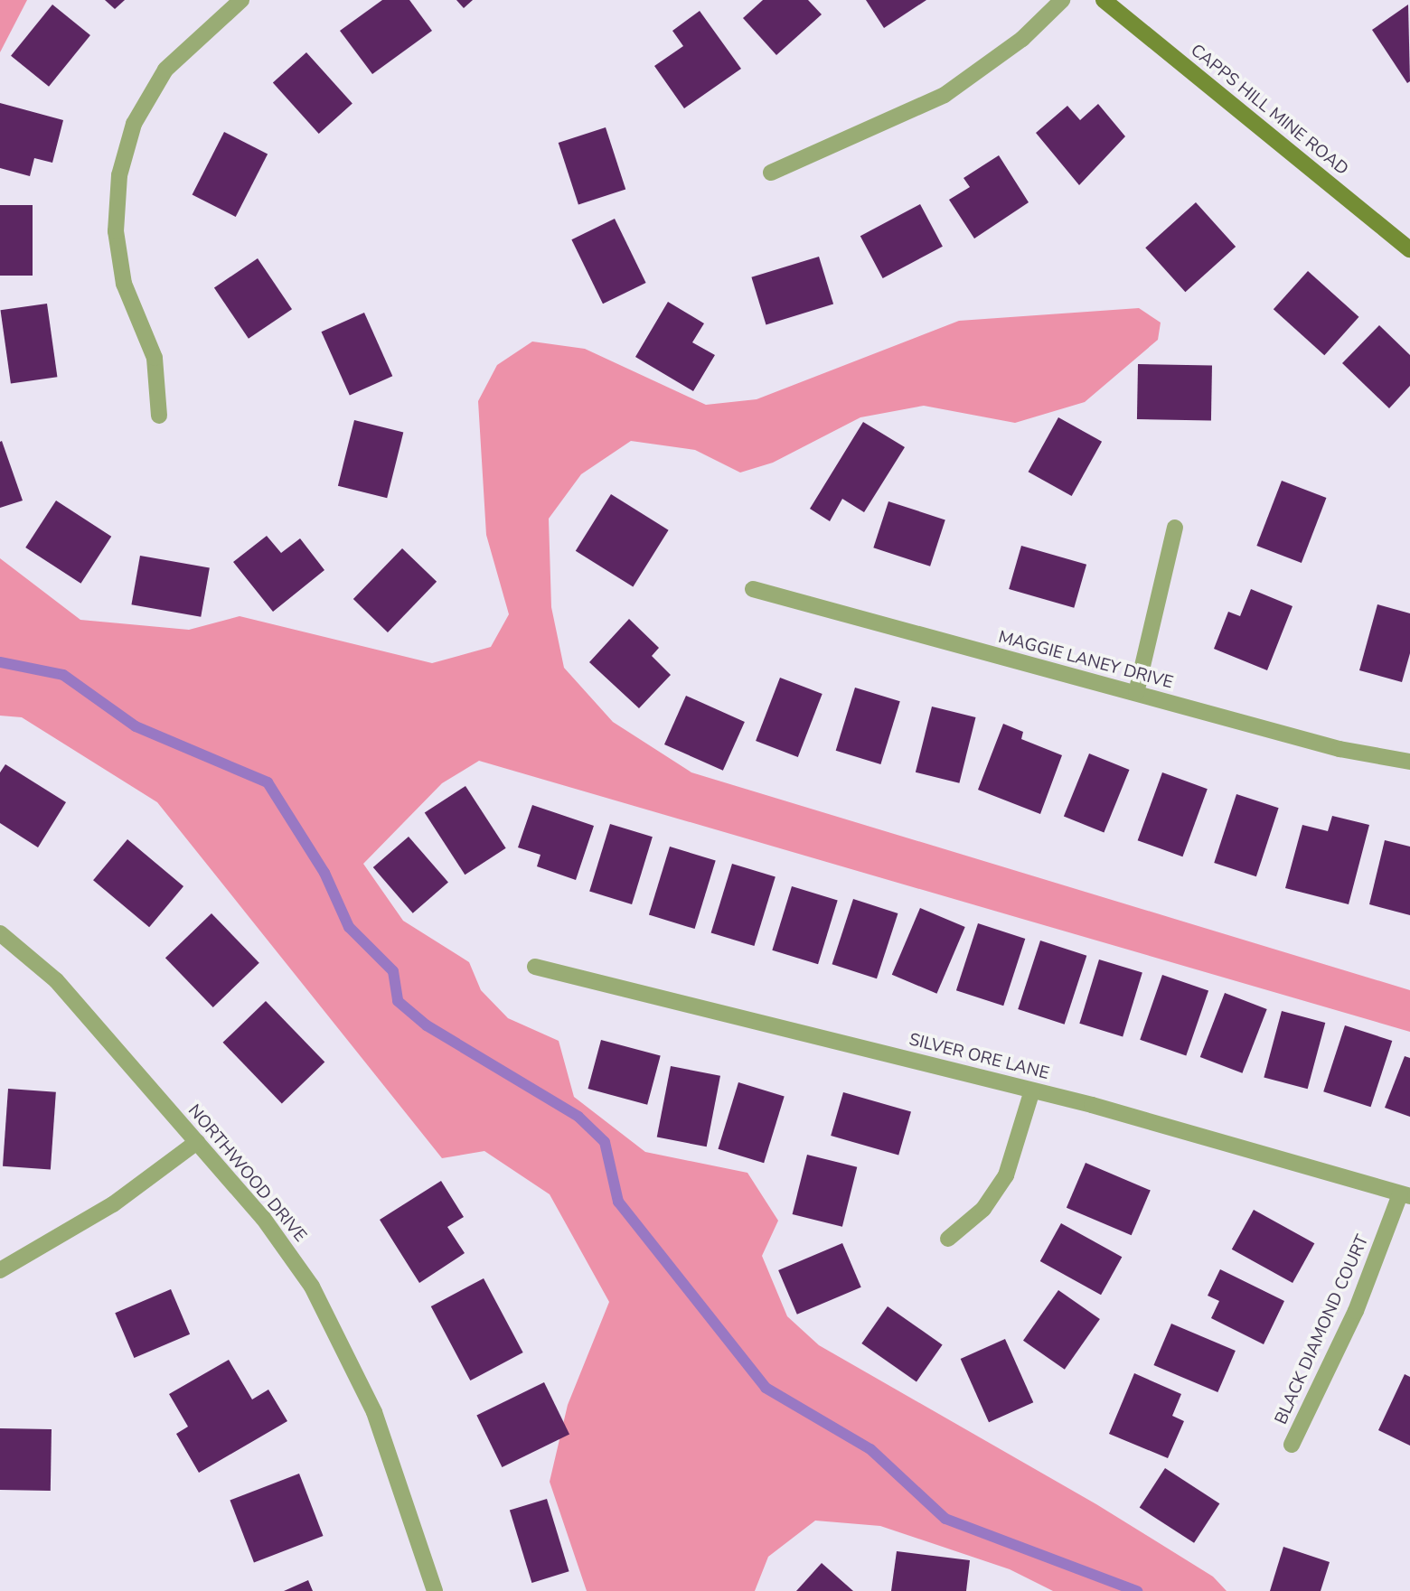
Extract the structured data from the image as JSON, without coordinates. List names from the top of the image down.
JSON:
{
  "streets": {
    "street": [
      "CAPPS HILL MINE ROAD",
      "MAGGIE LANEY DRIVE",
      "SILVER ORE LANE",
      "NORTHWOOD DRIVE",
      "BLACK DIAMOND COURT"
    ]
  },
  "crossings": [
    ["SILVER ORE LANE", "BLACK DIAMOND COURT"]
  ]
}
